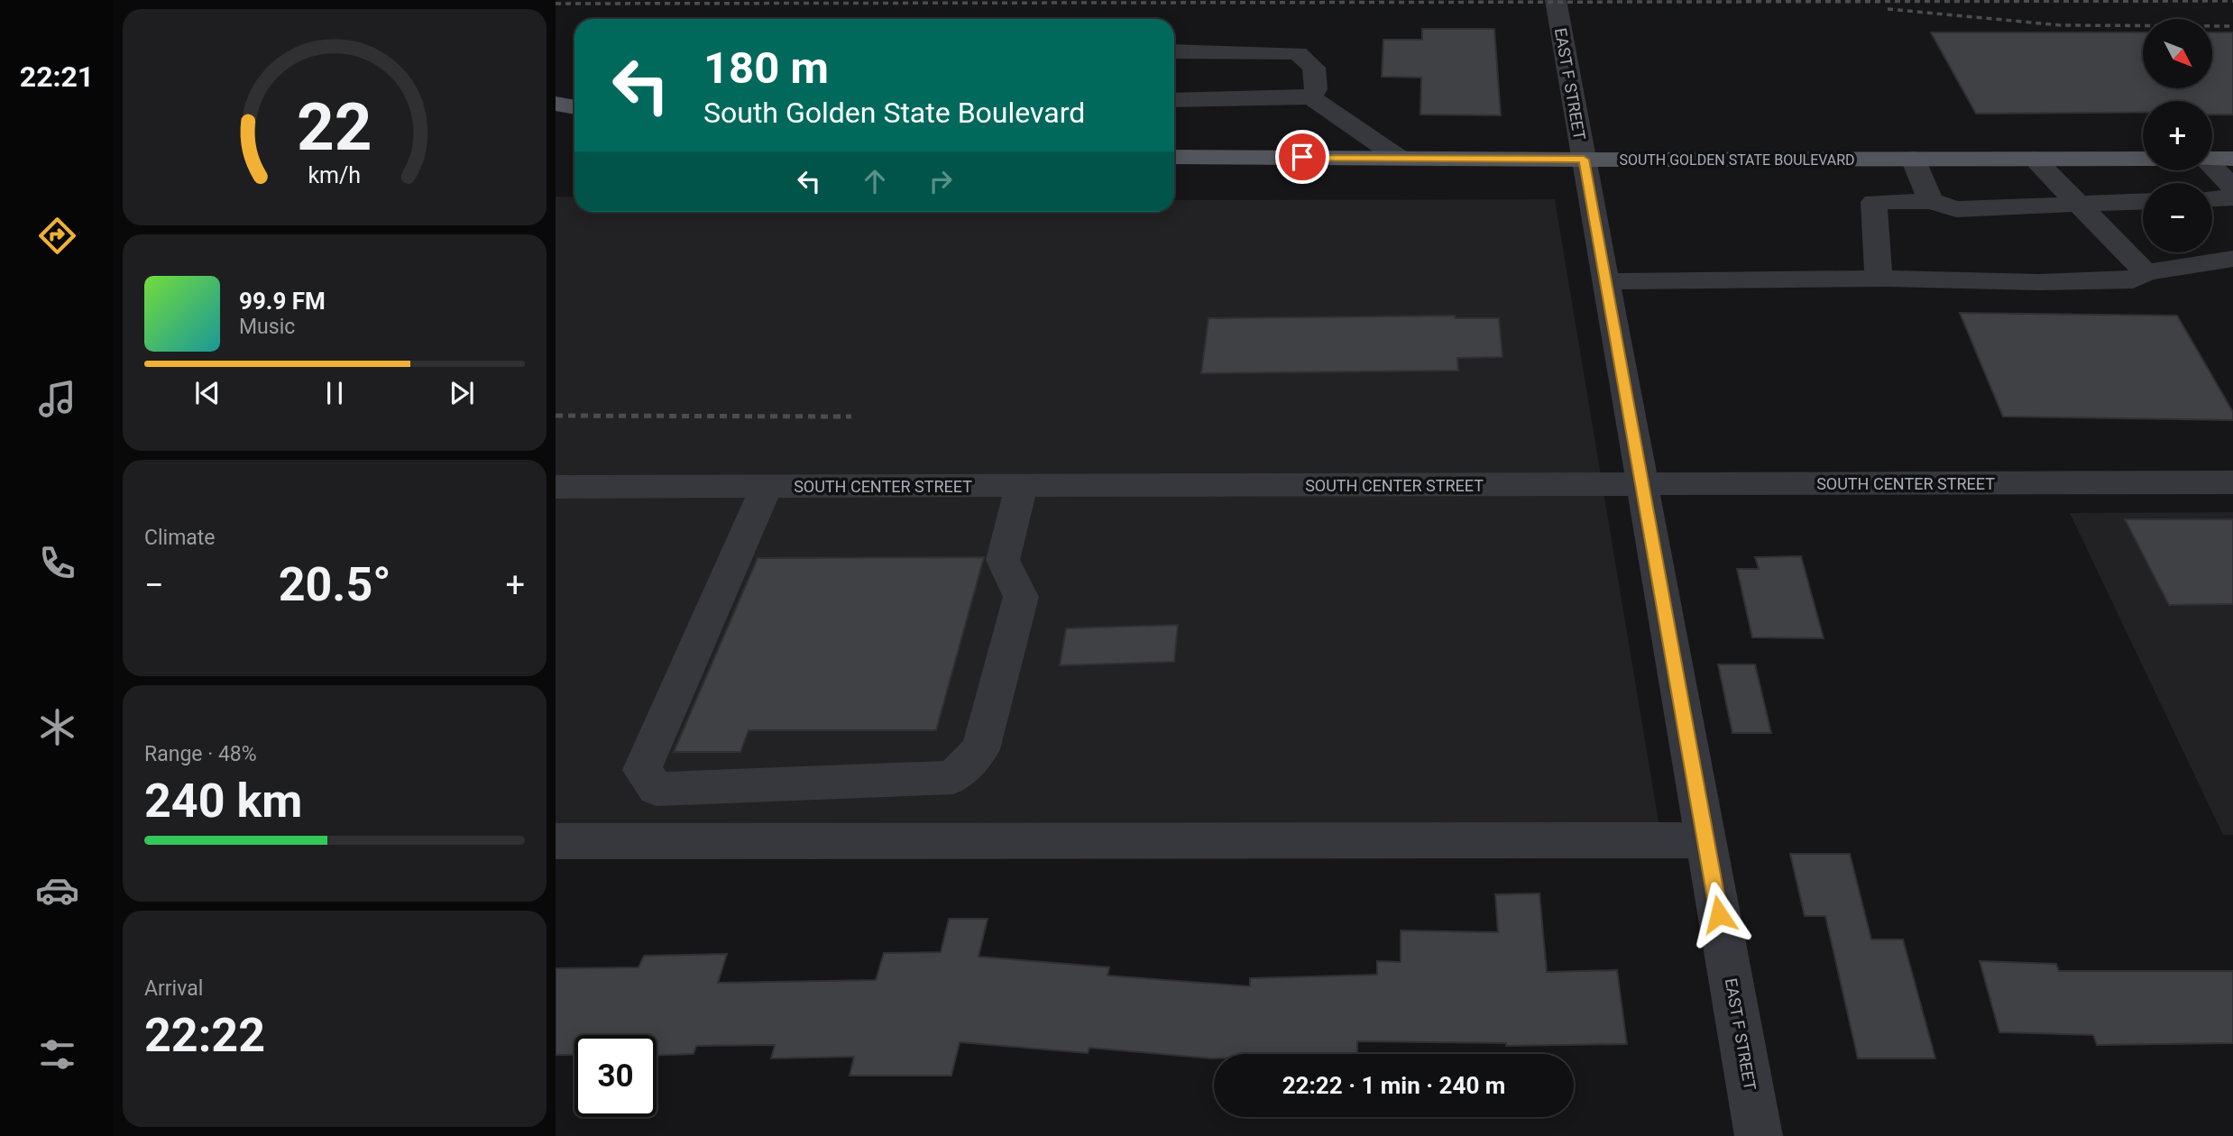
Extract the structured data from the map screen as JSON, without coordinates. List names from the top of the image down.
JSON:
{
  "streets": {
    "main road": ["SOUTH GOLDEN STATE BOULEVARD"],
    "street": ["EAST F STREET", "SOUTH CENTER STREET"]
  },
  "crossings": [
    ["EAST F STREET", "SOUTH GOLDEN STATE BOULEVARD"],
    ["EAST F STREET", "SOUTH CENTER STREET"]
  ],
  "north": "bottom right",
  "page": {
    "tabs": "22:21",
    "map_buttons": ["+", "−"],
    "turn": ["180 m", "South Golden State Boulevard"],
    "song": ["99.9 FM", "Music"],
    "tile": [
      "Climate",
      ["Range · 48%", "240 km"],
      ["Arrival", "22:22"]
    ],
    "heat": ["−", "20.5°", "+"],
    "limit": "30",
    "trip": "22:22 · 1 min · 240 m",
    "gauge": ["22", "km/h"]
  }
}
